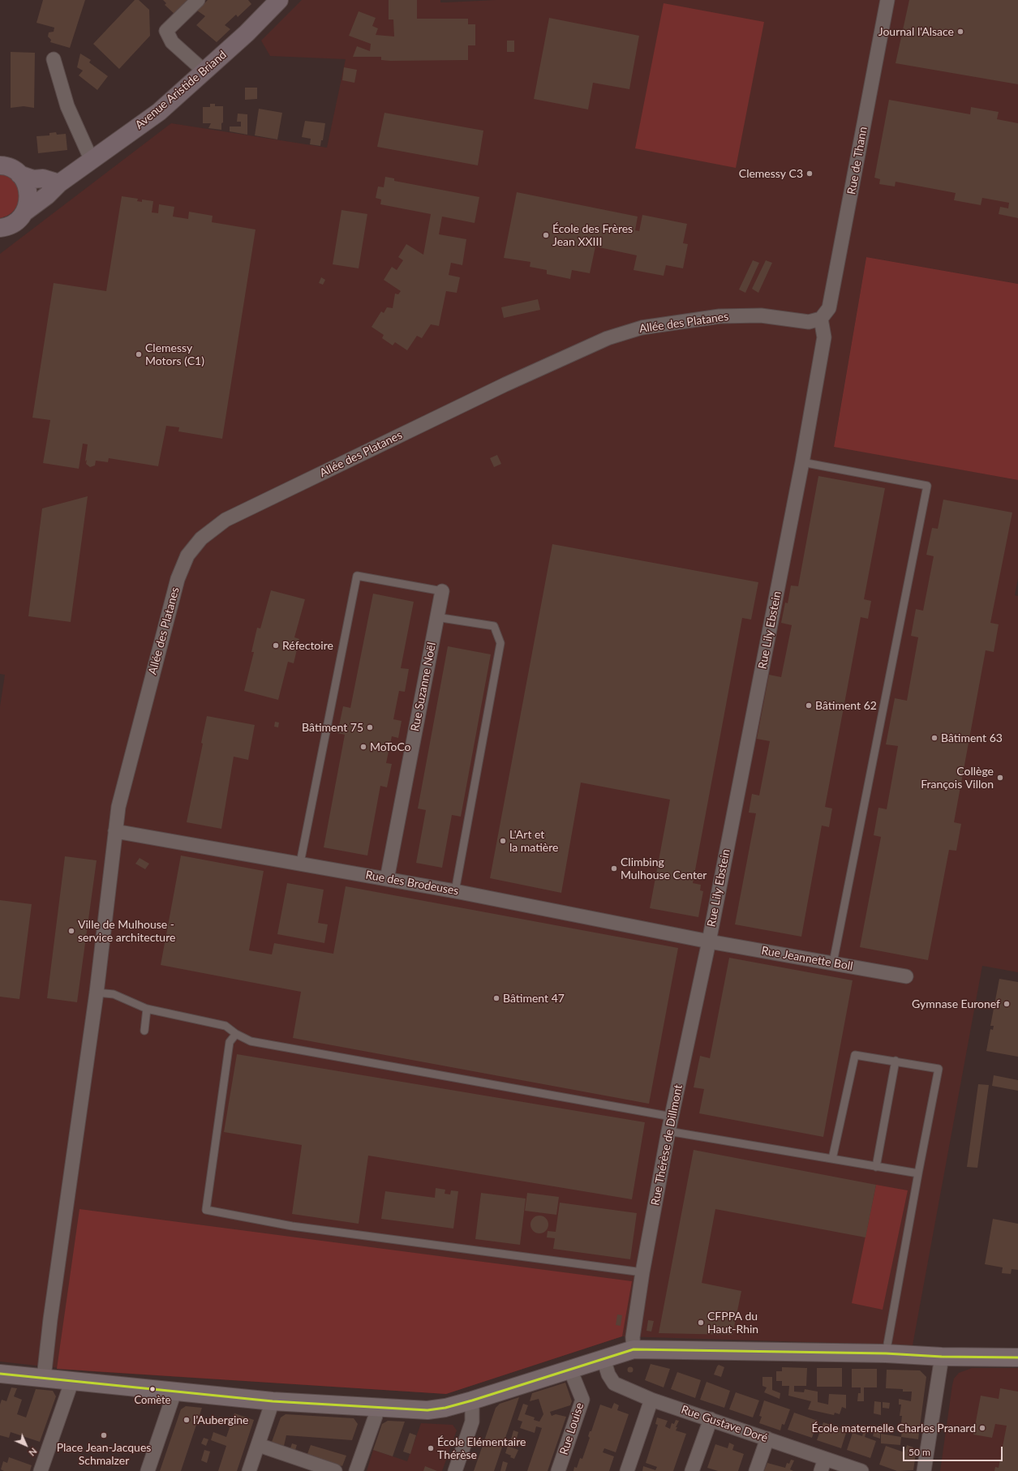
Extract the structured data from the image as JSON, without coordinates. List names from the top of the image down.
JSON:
{
  "streets": {
    "main road": ["Avenue Aristide Briand"],
    "street": [
      "Rue de Thann",
      "Allée des Platanes",
      "Rue Lily Ebstein",
      "Rue Suzanne Noël",
      "Rue des Brodeuses",
      "Rue Jeannette Boll",
      "Rue Thérèse de Dillmont",
      "Rue Gustave Doré",
      "Rue Louise"
    ]
  },
  "crossings": [
    ["Rue de Thann", "Allée des Platanes"],
    ["Rue de Thann", "Rue Lily Ebstein"],
    ["Allée des Platanes", "Rue Lily Ebstein"],
    ["Allée des Platanes", "Rue des Brodeuses"],
    ["Rue Lily Ebstein", "Rue des Brodeuses"],
    ["Rue Lily Ebstein", "Rue Jeannette Boll"],
    ["Rue Lily Ebstein", "Rue Thérèse de Dillmont"],
    ["Rue Suzanne Noël", "Rue des Brodeuses"],
    ["Rue des Brodeuses", "Rue Jeannette Boll"],
    ["Rue des Brodeuses", "Rue Thérèse de Dillmont"],
    ["Rue Jeannette Boll", "Rue Thérèse de Dillmont"]
  ],
  "places": [
    "Journal l'Alsace",
    "Clemessy C3",
    "École des Frères Jean XXIII",
    "Clemessy Motors (C1)",
    "Réfectoire",
    "Bâtiment 62",
    "Bâtiment 75",
    "Bâtiment 63",
    "MoToCo",
    "Collège François Villon",
    "L'Art et la matière",
    "Climbing Mulhouse Center",
    "Ville de Mulhouse - service architecture",
    "Bâtiment 47",
    "Gymnase Euronef",
    "CFPPA du Haut-Rhin",
    "Comète",
    "l’Aubergine",
    "École maternelle Charles Pranard",
    "Place Jean-Jacques Schmalzer",
    "École Elémentaire Thérèse"
  ],
  "scale_bar": "50 m",
  "north": "bottom right"
}
